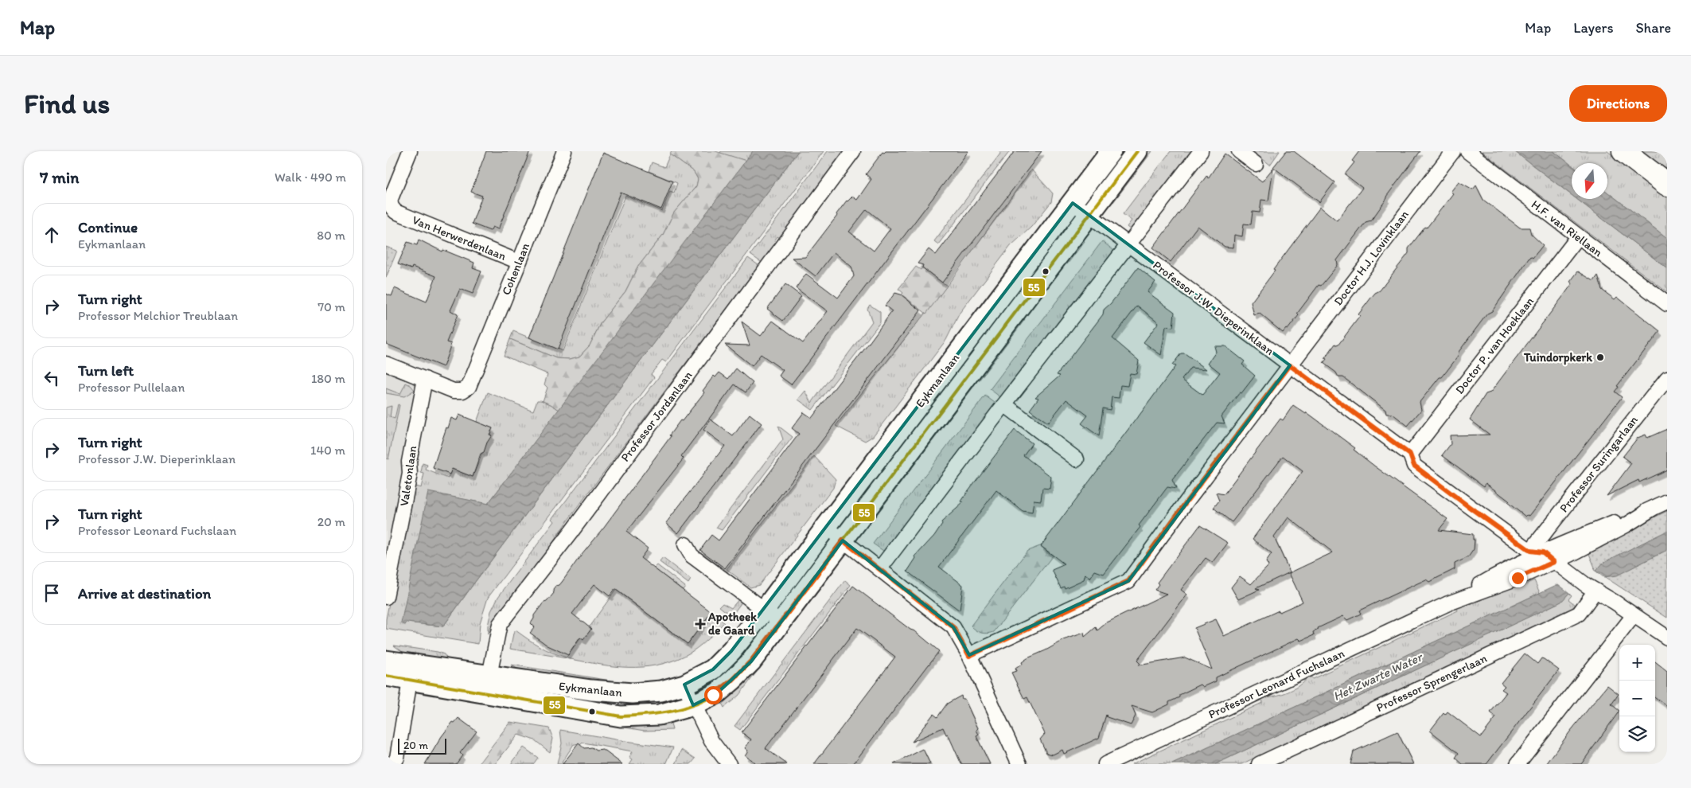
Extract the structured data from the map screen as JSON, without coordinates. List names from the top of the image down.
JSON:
{
  "streets": {
    "main road": ["Eykmanlaan"],
    "street": [
      "H.F. van Riellaan",
      "Van Herwerdenlaan",
      "Doctor H.J. Lovinklaan",
      "Cohenlaan",
      "Professor J.W. Dieperinklaan",
      "Doctor P. van Hoeklaan",
      "Professor Jordanlaan",
      "Professor Suringarlaan",
      "Valetonlaan",
      "Professor Sprengerlaan",
      "Professor Leonard Fuchslaan"
    ]
  },
  "crossings": [
    ["H.F. van Riellaan", "Doctor P. van Hoeklaan"],
    ["Van Herwerdenlaan", "Cohenlaan"],
    ["Doctor H.J. Lovinklaan", "Professor J.W. Dieperinklaan"],
    ["Cohenlaan", "Valetonlaan"],
    ["Professor J.W. Dieperinklaan", "Doctor P. van Hoeklaan"],
    ["Professor J.W. Dieperinklaan", "Eykmanlaan"],
    ["Professor J.W. Dieperinklaan", "Professor Suringarlaan"],
    ["Professor J.W. Dieperinklaan", "Professor Sprengerlaan"],
    ["Professor J.W. Dieperinklaan", "Professor Leonard Fuchslaan"],
    ["Eykmanlaan", "Professor Jordanlaan"],
    ["Professor Suringarlaan", "Professor Leonard Fuchslaan"]
  ],
  "water": ["Het Zwarte Water"],
  "places": {
    "other": ["Tuindorpkerk"],
    "health": ["Apotheek de Gaard"]
  },
  "lines": ["transit line 55"],
  "scale_bar": "20 m",
  "north": "bottom",
  "page": {
    "header": "Map",
    "nav": ["Map", "Layers", "Share"],
    "buttons": "Directions",
    "title": "Find us",
    "heading": ["7 min", "Walk · 490 m"],
    "list": [
      ["Continue", "Eykmanlaan", "80 m"],
      ["Turn right", "Professor Melchior Treublaan", "70 m"],
      ["Turn left", "Professor Pullelaan", "180 m"],
      ["Turn right", "Professor J.W. Dieperinklaan", "140 m"],
      ["Turn right", "Professor Leonard Fuchslaan", "20 m"],
      "Arrive at destination"
    ],
    "map_buttons": ["+", "−"],
    "scale": "20 m"
  }
}
